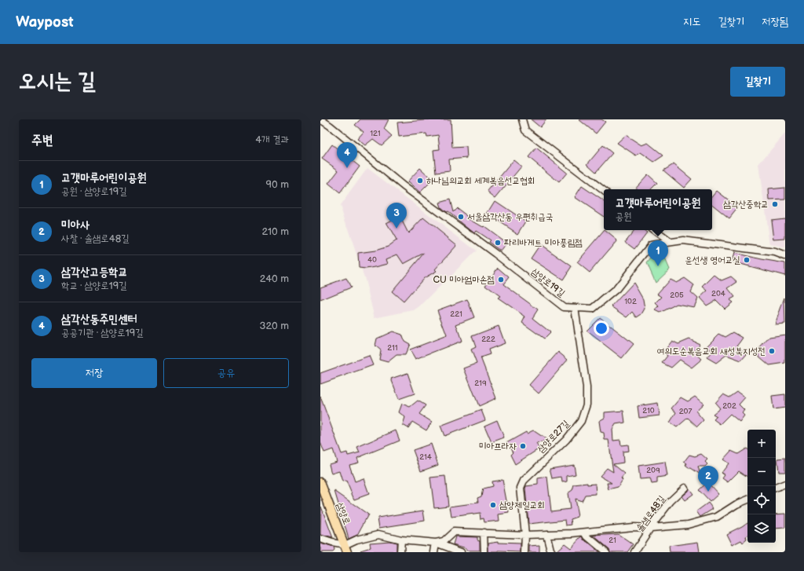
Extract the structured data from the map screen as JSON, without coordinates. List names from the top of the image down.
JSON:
{
  "streets": {
    "main road": ["삼양로"],
    "street": ["삼양로19길", "삼양로27길", "솔샘로48길"]
  },
  "crossings": [
    ["삼양로19길", "삼양로27길"]
  ],
  "places": [
    "하나님의교회 세계복음선교협회",
    "삼각산중학교",
    "서울삼각산동 우편취급국",
    "파리바게트 미아풍림점",
    "윤선생 영어교실",
    "CU 미아엄마손점",
    "여의도순복음교회 새성북지성전",
    "미아프라자",
    "삼양제일교회"
  ],
  "house_numbers": [
    "121",
    "40",
    "204",
    "205",
    "102",
    "221",
    "222",
    "211",
    "219",
    "202",
    "210",
    "207",
    "214",
    "209",
    "21"
  ],
  "page": {
    "header": "Waypost",
    "nav": ["지도", "길찾기", "저장됨"],
    "buttons": [
      "길찾기",
      ["저장", "공유"]
    ],
    "title": "오시는 길",
    "heading": ["주변", "4개 결과"],
    "pins": [
      "4",
      "3",
      "1",
      "2"
    ],
    "list": [
      {
        "mark": "1",
        "name": "고갯마루어린이공원",
        "note": "공원 · 삼양로19길",
        "value": "90 m"
      },
      {
        "mark": "2",
        "name": "미아사",
        "note": "사찰 · 솔샘로48길",
        "value": "210 m"
      },
      {
        "mark": "3",
        "name": "삼각산고등학교",
        "note": "학교 · 삼양로19길",
        "value": "240 m"
      },
      {
        "mark": "4",
        "name": "삼각산동주민센터",
        "note": "공공기관 · 삼양로19길",
        "value": "320 m"
      }
    ],
    "popup": ["고갯마루어린이공원", "공원"],
    "map_buttons": ["+", "−"]
  }
}
